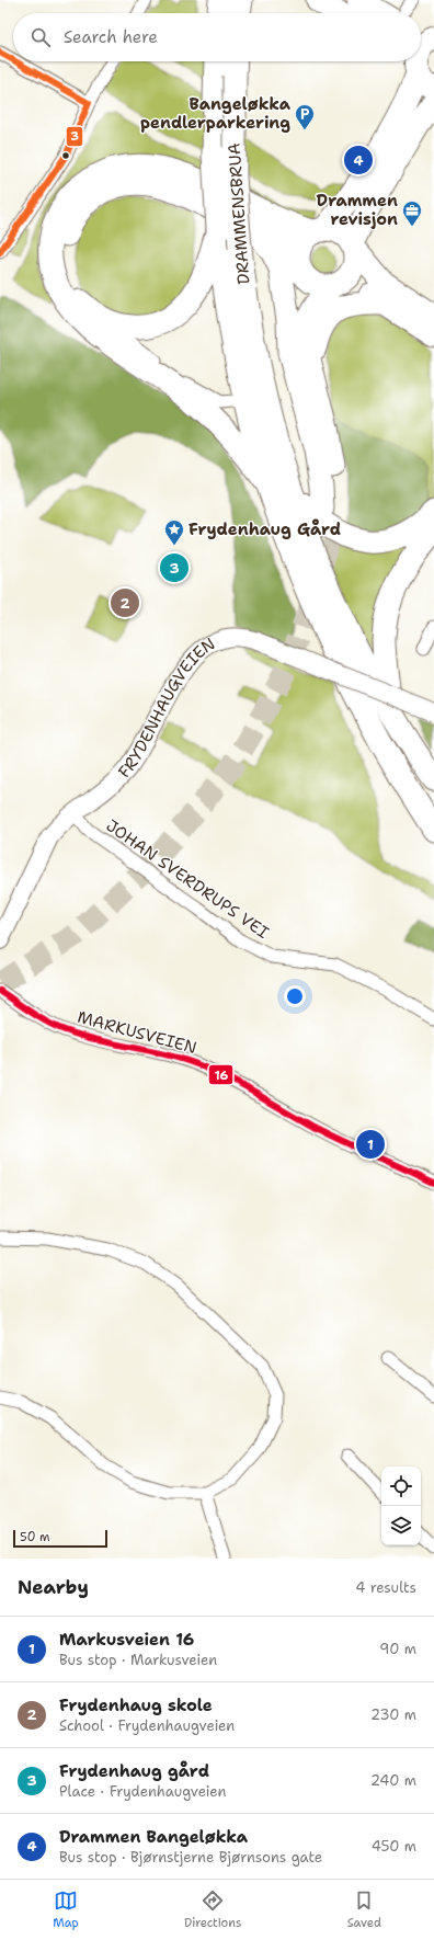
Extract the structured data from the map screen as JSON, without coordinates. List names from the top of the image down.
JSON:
{
  "streets": {
    "highway": ["DRAMMENSBRUA"],
    "main road": ["FRYDENHAUGVEIEN"],
    "street": ["JOHAN SVERDRUPS VEI", "MARKUSVEIEN"]
  },
  "crossings": [
    ["FRYDENHAUGVEIEN", "JOHAN SVERDRUPS VEI"]
  ],
  "places": {
    "parking": ["Bangeløkka pendlerparkering"],
    "office": ["Drammen revisjon"],
    "place": ["Frydenhaug Gård"]
  },
  "lines": ["transit line 3", "transit line 16"],
  "scale_bar": "50 m",
  "page": {
    "search": "Search here",
    "pins": [
      "4",
      "3",
      "2",
      "1"
    ],
    "scale": "50 m",
    "heading": ["Nearby", "4 results"],
    "list": [
      {
        "mark": "1",
        "name": "Markusveien 16",
        "note": "Bus stop · Markusveien",
        "value": "90 m"
      },
      {
        "mark": "2",
        "name": "Frydenhaug skole",
        "note": "School · Frydenhaugveien",
        "value": "230 m"
      },
      {
        "mark": "3",
        "name": "Frydenhaug gård",
        "note": "Place · Frydenhaugveien",
        "value": "240 m"
      },
      {
        "mark": "4",
        "name": "Drammen Bangeløkka",
        "note": "Bus stop · Bjørnstjerne Bjørnsons gate",
        "value": "450 m"
      }
    ],
    "nav": ["Map", "Directions", "Saved"]
  }
}
